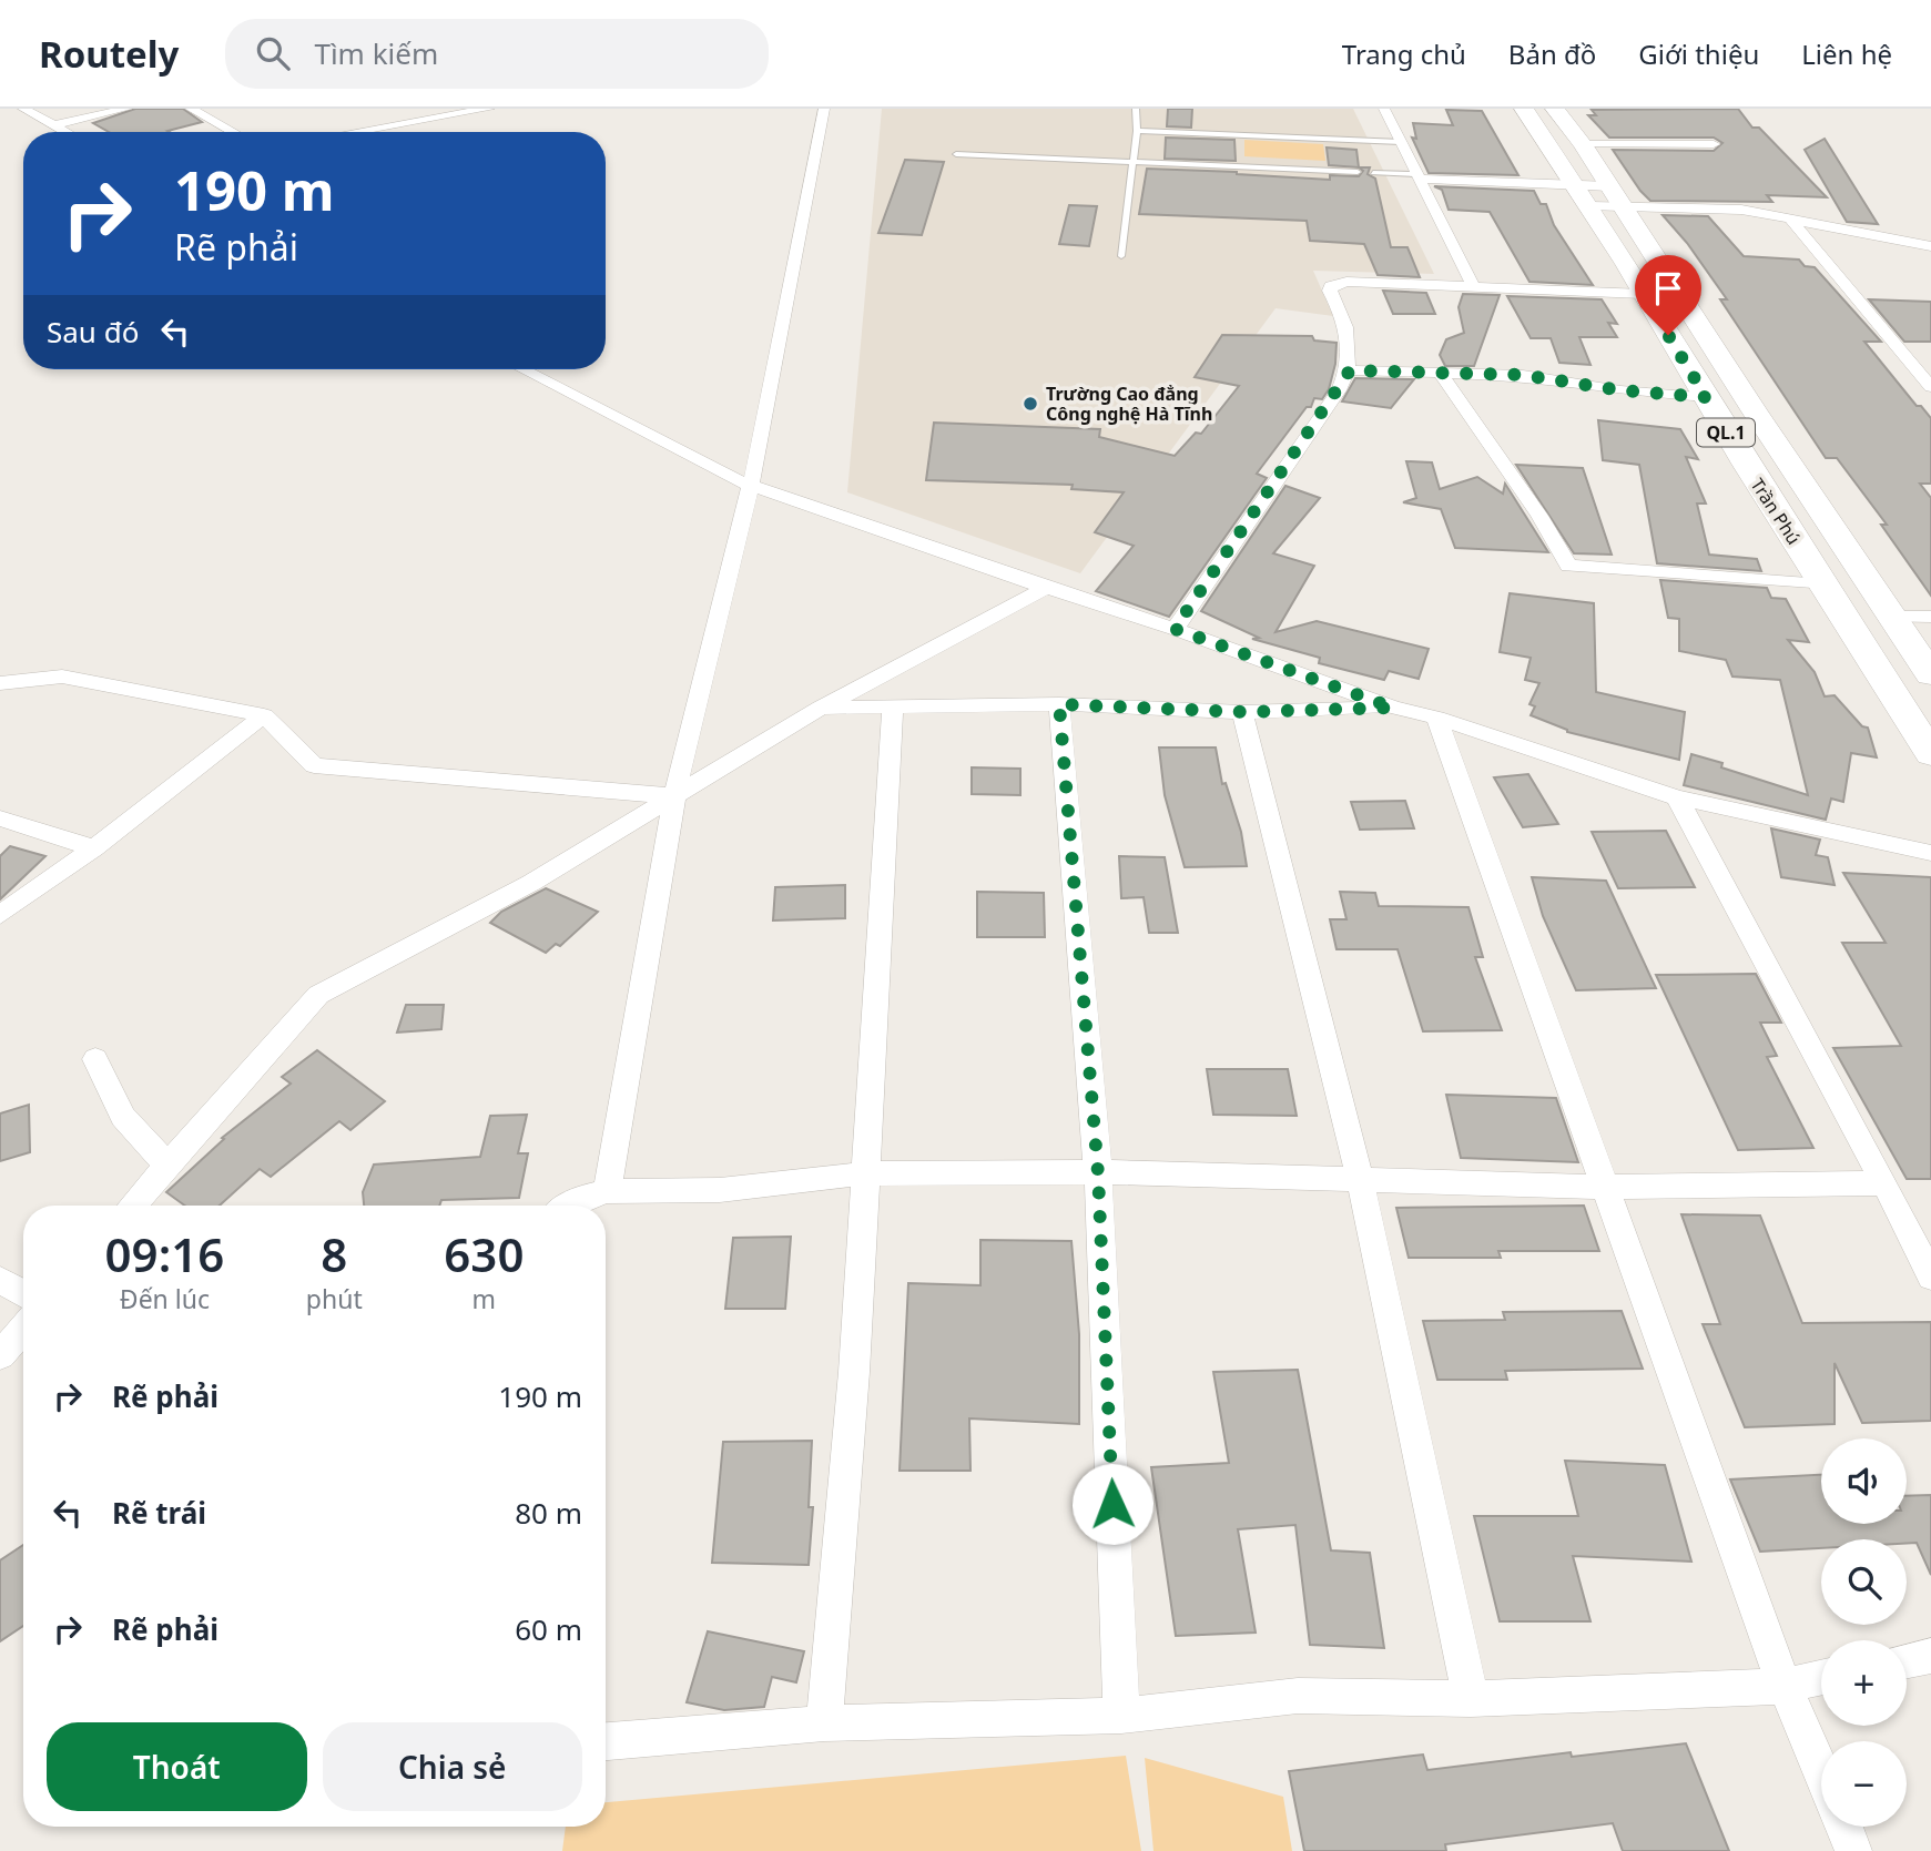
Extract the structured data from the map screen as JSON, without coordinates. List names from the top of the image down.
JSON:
{
  "streets": {
    "main road": ["QL.1", "Trần Phú"]
  },
  "places": ["Trường Cao đẳng Công nghệ Hà Tĩnh"],
  "page": {
    "header": "Routely",
    "search": "Tìm kiếm",
    "nav": [
      "Trang chủ",
      "Bản đồ",
      "Giới thiệu",
      "Liên hệ"
    ],
    "turn": ["190 m", "Rẽ phải"],
    "then": "Sau đó",
    "eta": [
      "09:16",
      "Đến lúc",
      "8",
      "phút",
      "630",
      "m"
    ],
    "list": [
      {
        "name": "Rẽ phải",
        "value": "190 m"
      },
      {
        "name": "Rẽ trái",
        "value": "80 m"
      },
      {
        "name": "Rẽ phải",
        "value": "60 m"
      }
    ],
    "map_buttons": ["+", "−"],
    "buttons": ["Thoát", "Chia sẻ"]
  }
}
